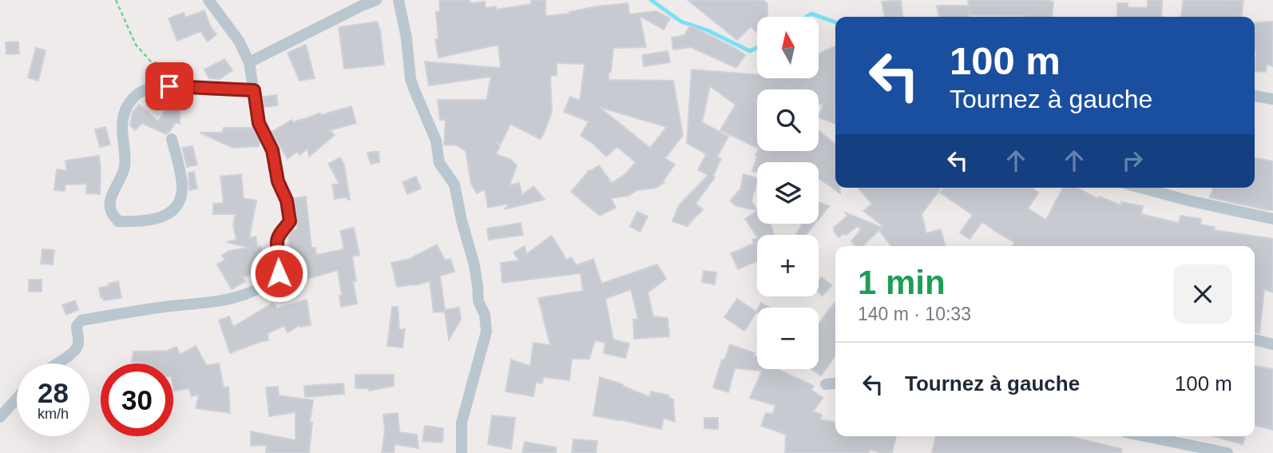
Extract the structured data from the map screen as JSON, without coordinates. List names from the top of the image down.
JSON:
{
  "north": "top",
  "page": {
    "map_buttons": ["+", "−"],
    "turn": ["100 m", "Tournez à gauche"],
    "heading": ["1 min", "140 m · 10:33"],
    "list": [
      {
        "name": "Tournez à gauche",
        "value": "100 m"
      }
    ],
    "speed": "28 km/h",
    "limit": "30"
  }
}
